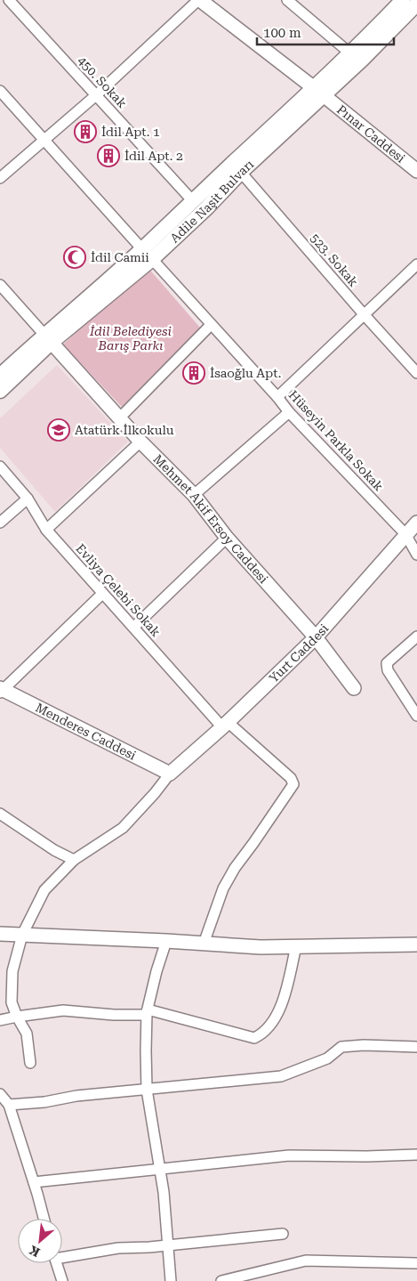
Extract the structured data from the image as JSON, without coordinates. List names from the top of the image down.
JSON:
{
  "streets": {
    "main road": ["Adile Naşit Bulvarı"],
    "street": [
      "450. Sokak",
      "Pınar Caddesi",
      "523. Sokak",
      "Hüseyin Parkla Sokak",
      "Mehmet Akif Ersoy Caddesi",
      "Evliya Çelebi Sokak",
      "Yurt Caddesi",
      "Menderes Caddesi"
    ]
  },
  "crossings": [
    ["450. Sokak", "Adile Naşit Bulvarı"],
    ["Pınar Caddesi", "Adile Naşit Bulvarı"],
    ["Adile Naşit Bulvarı", "523. Sokak"],
    ["Adile Naşit Bulvarı", "Hüseyin Parkla Sokak"],
    ["Adile Naşit Bulvarı", "Mehmet Akif Ersoy Caddesi"],
    ["Hüseyin Parkla Sokak", "Yurt Caddesi"],
    ["Mehmet Akif Ersoy Caddesi", "Yurt Caddesi"],
    ["Evliya Çelebi Sokak", "Yurt Caddesi"],
    ["Yurt Caddesi", "Menderes Caddesi"]
  ],
  "parks": ["İdil Belediyesi Barış Parkı"],
  "places": {
    "building": ["İdil Apt. 1", "İdil Apt. 2", "İsaoğlu Apt."],
    "mosque": ["İdil Camii"],
    "school or university": ["Atatürk İlkokulu"]
  },
  "scale_bar": "100 m",
  "north": "bottom left"
}
